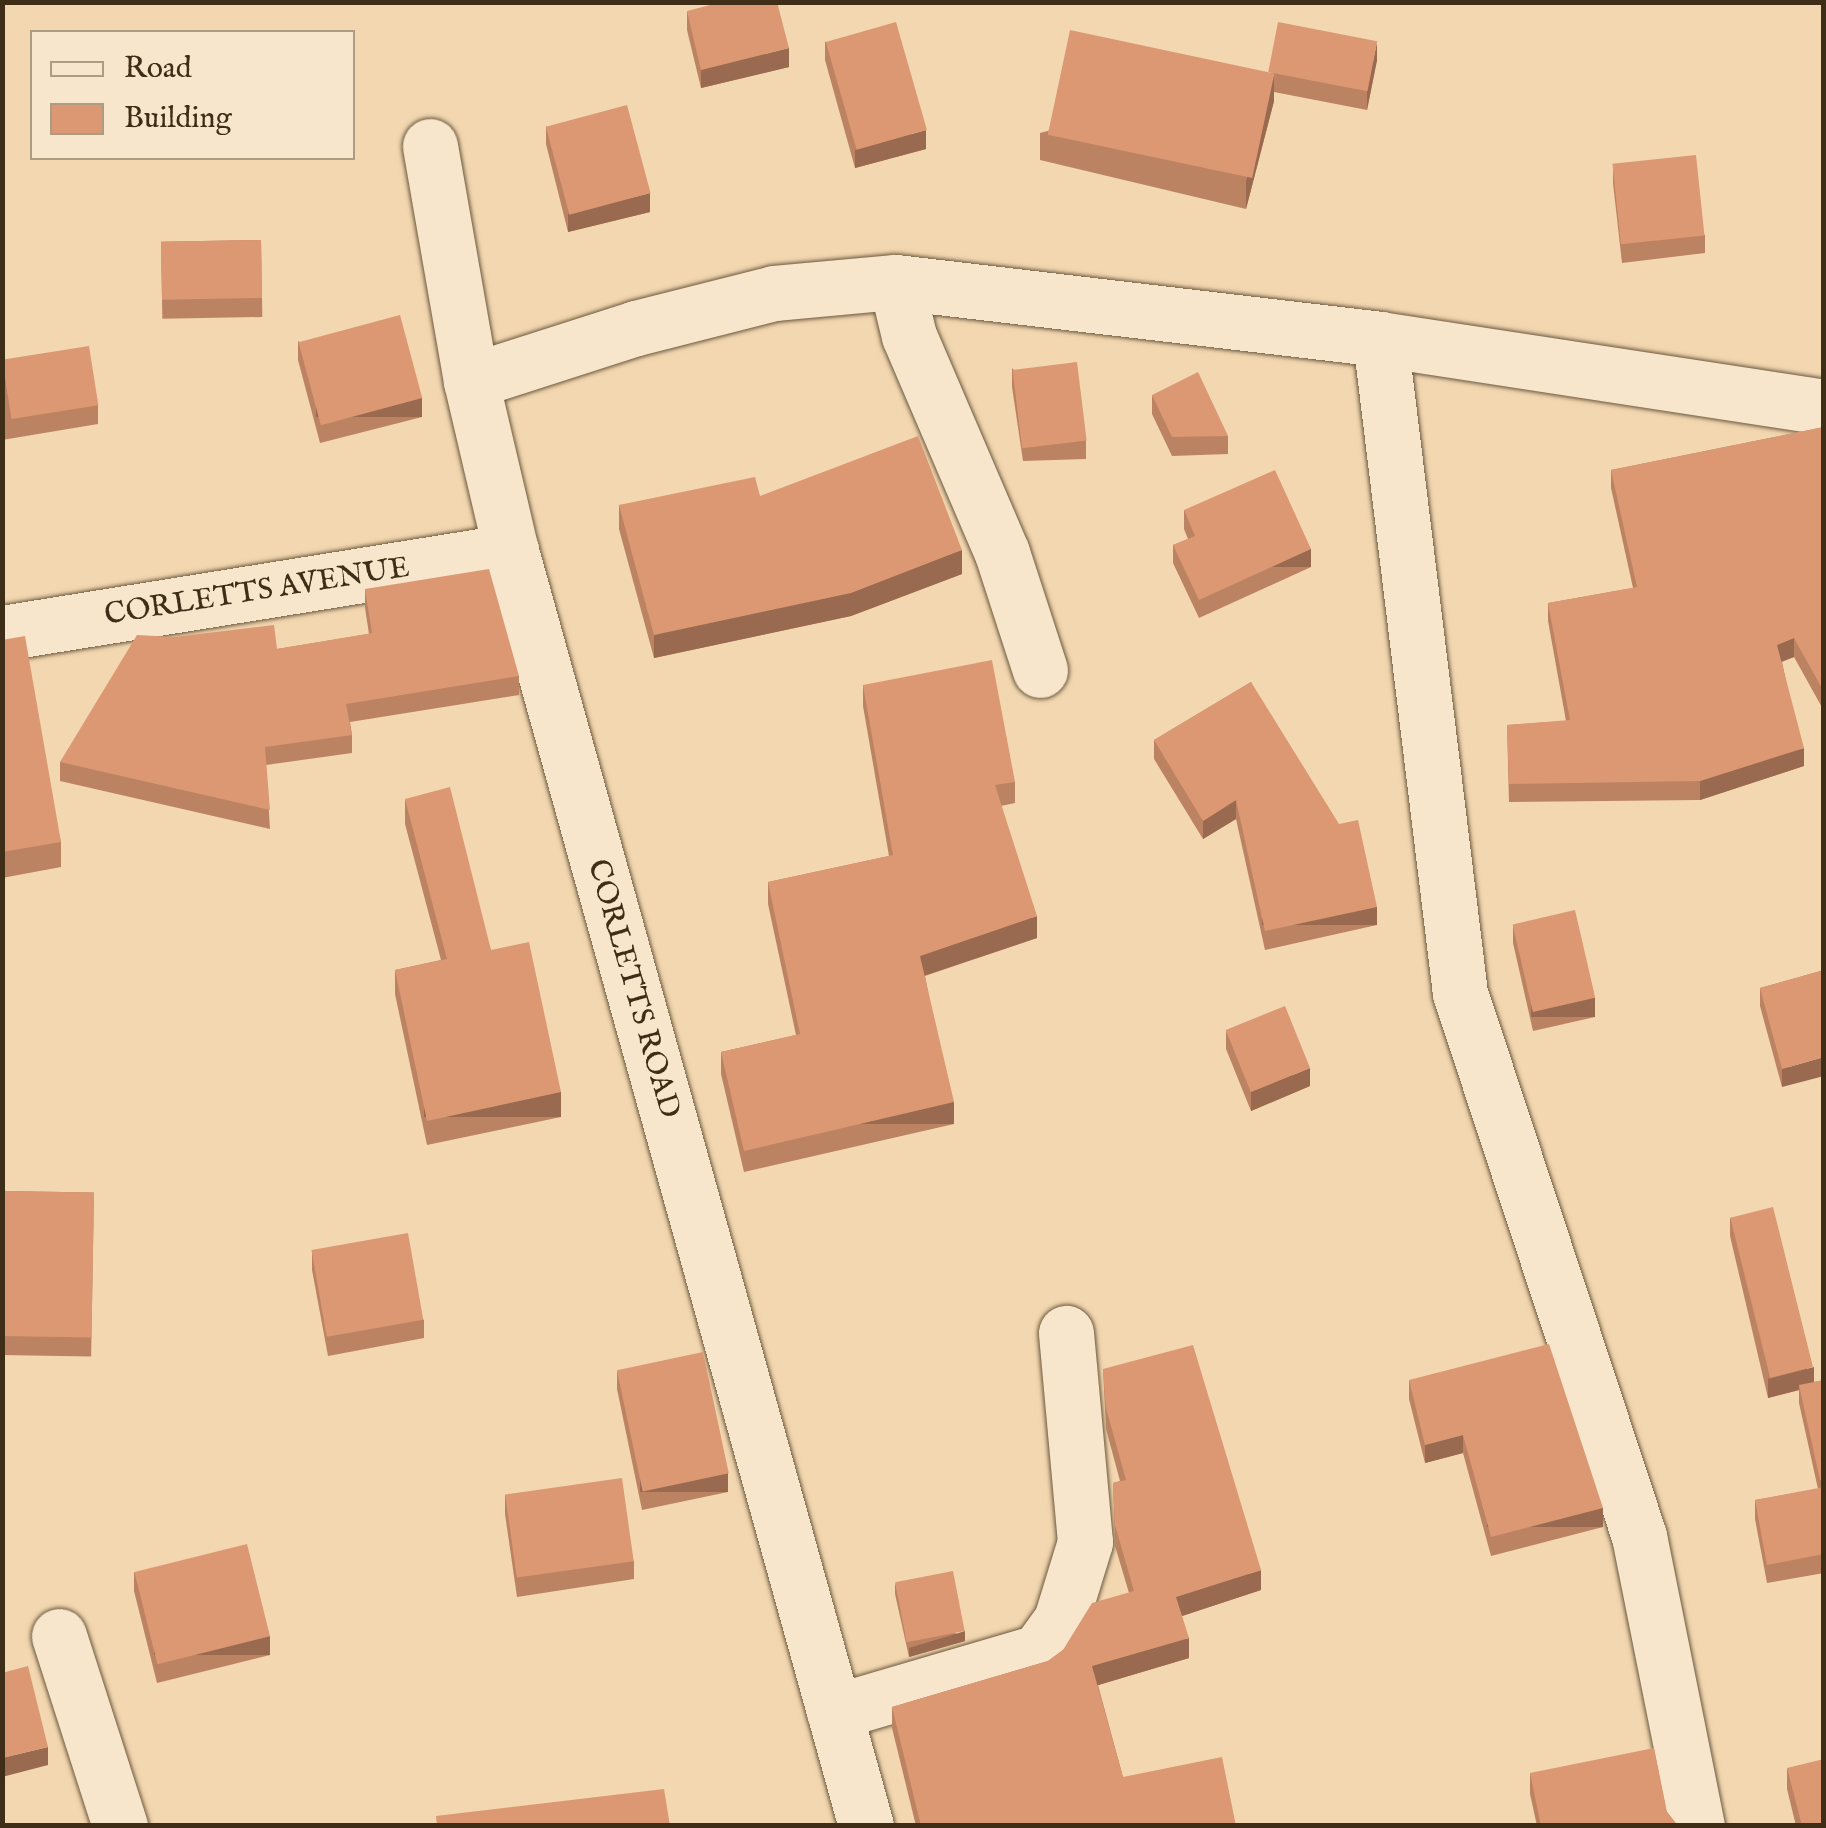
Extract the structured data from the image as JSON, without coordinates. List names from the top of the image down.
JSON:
{
  "streets": {
    "street": ["CORLETTS AVENUE", "CORLETTS ROAD"]
  },
  "crossings": [
    ["CORLETTS AVENUE", "CORLETTS ROAD"]
  ],
  "legend": ["Road", "Building"]
}
